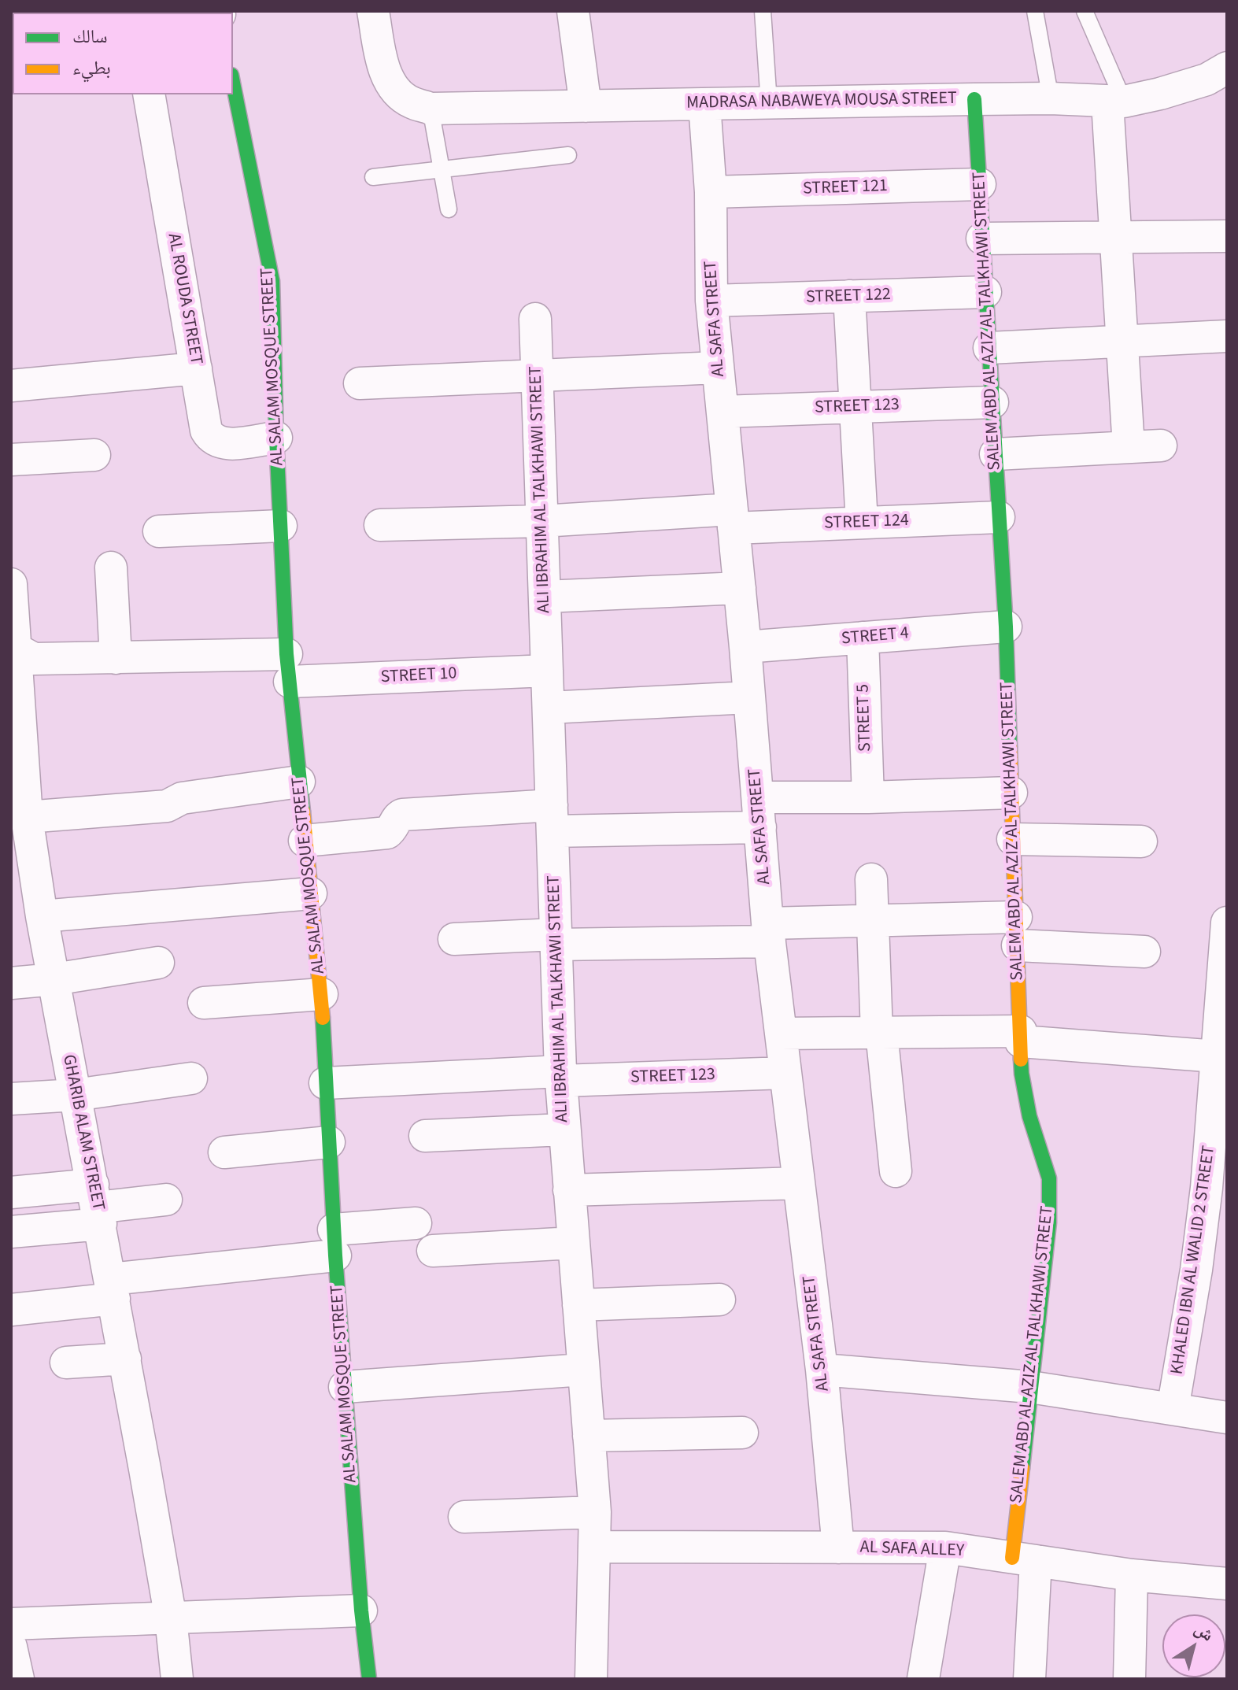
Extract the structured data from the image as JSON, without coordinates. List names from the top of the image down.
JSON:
{
  "streets": {
    "street": [
      "MADRASA NABAWEYA MOUSA STREET",
      "STREET 121",
      "STREET 122",
      "AL ROUDA STREET",
      "AL SAFA STREET",
      "SALEM ABD AL AZIZ AL TALKHAWI STREET",
      "AL SALAM MOSQUE STREET",
      "STREET 123",
      "ALI IBRAHIM AL TALKHAWI STREET",
      "STREET 124",
      "STREET 4",
      "STREET 10",
      "STREET 5",
      "GHARIB ALAM STREET",
      "KHALED IBN AL WALID 2 STREET",
      "AL SAFA ALLEY"
    ]
  },
  "crossings": [
    ["MADRASA NABAWEYA MOUSA STREET", "AL SAFA STREET"],
    ["MADRASA NABAWEYA MOUSA STREET", "SALEM ABD AL AZIZ AL TALKHAWI STREET"],
    ["STREET 121", "AL SAFA STREET"],
    ["STREET 121", "SALEM ABD AL AZIZ AL TALKHAWI STREET"],
    ["STREET 122", "AL SAFA STREET"],
    ["STREET 122", "SALEM ABD AL AZIZ AL TALKHAWI STREET"],
    ["AL ROUDA STREET", "AL SALAM MOSQUE STREET"],
    ["AL SAFA STREET", "STREET 123"],
    ["AL SAFA STREET", "STREET 124"],
    ["AL SAFA STREET", "STREET 4"],
    ["AL SAFA STREET", "AL SAFA ALLEY"],
    ["SALEM ABD AL AZIZ AL TALKHAWI STREET", "STREET 123"],
    ["SALEM ABD AL AZIZ AL TALKHAWI STREET", "STREET 124"],
    ["SALEM ABD AL AZIZ AL TALKHAWI STREET", "STREET 4"],
    ["SALEM ABD AL AZIZ AL TALKHAWI STREET", "AL SAFA ALLEY"],
    ["AL SALAM MOSQUE STREET", "STREET 123"],
    ["AL SALAM MOSQUE STREET", "STREET 10"],
    ["STREET 123", "ALI IBRAHIM AL TALKHAWI STREET"],
    ["ALI IBRAHIM AL TALKHAWI STREET", "STREET 124"],
    ["ALI IBRAHIM AL TALKHAWI STREET", "STREET 10"],
    ["ALI IBRAHIM AL TALKHAWI STREET", "AL SAFA ALLEY"],
    ["STREET 4", "STREET 5"],
    ["STREET 10", "GHARIB ALAM STREET"]
  ],
  "legend": ["سالك", "بطيء"],
  "north": "top right"
}
